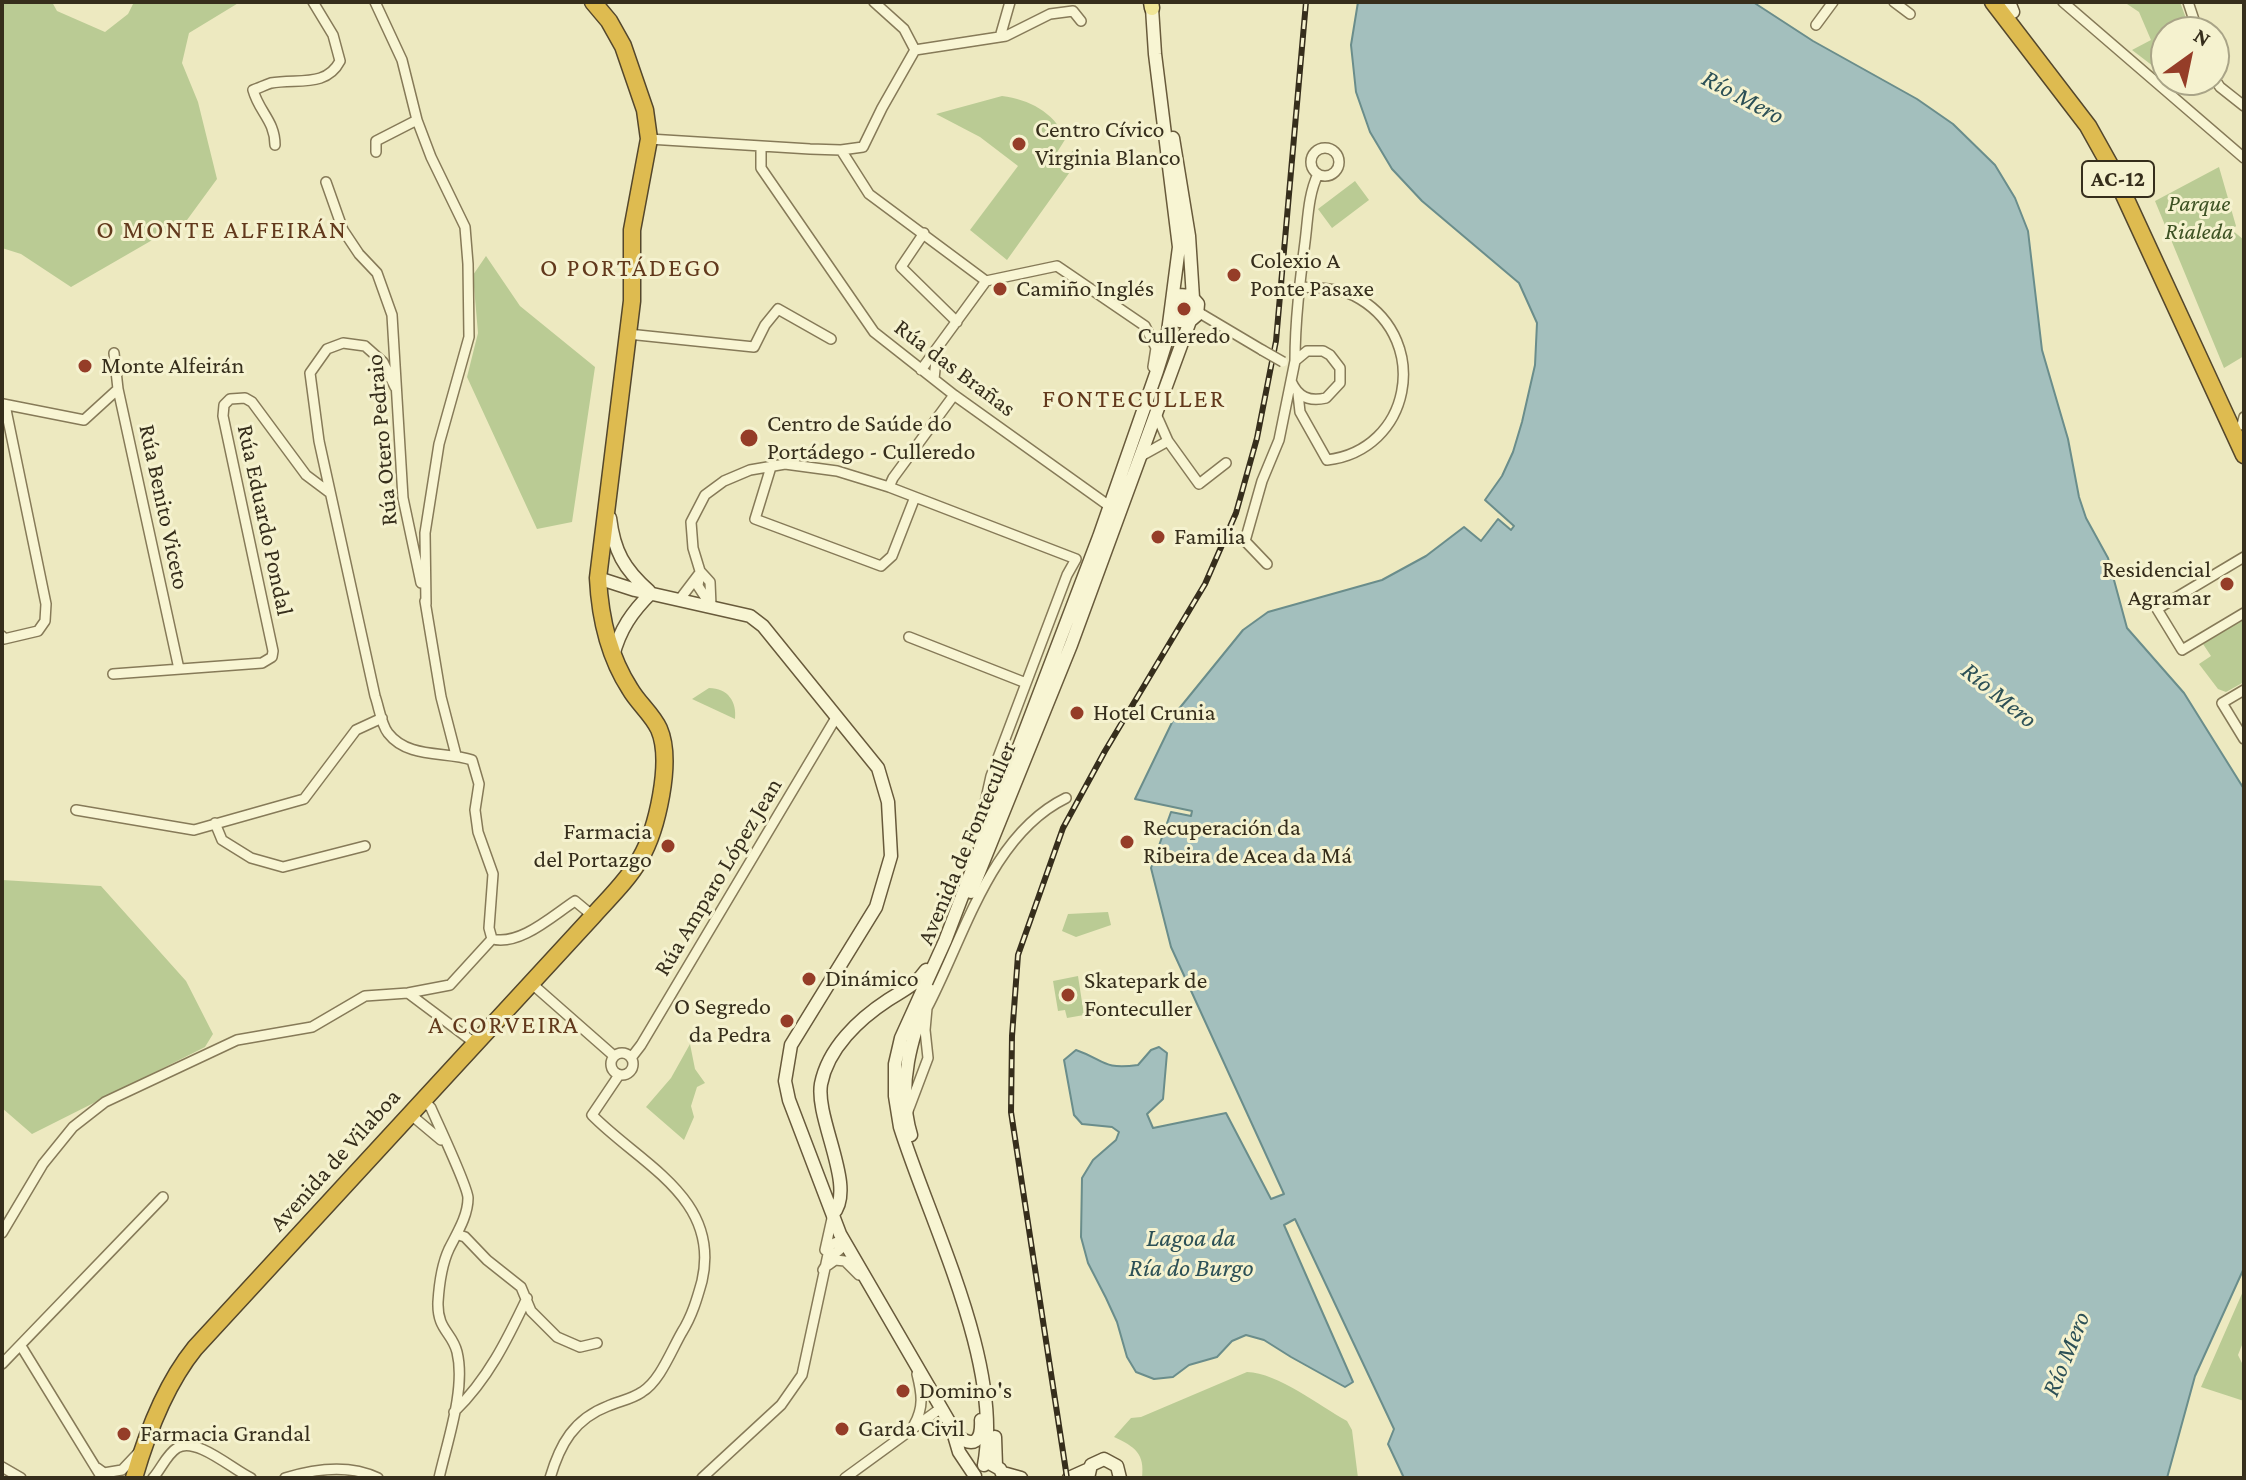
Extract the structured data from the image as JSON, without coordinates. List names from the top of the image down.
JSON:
{
  "streets": {
    "highway": ["AC-12", "Avenida de Vilaboa"],
    "main road": ["Avenida de Fonteculler"],
    "street": [
      "Rúa das Brañas",
      "Rúa Otero Pedraio",
      "Rúa Benito Viceto",
      "Rúa Eduardo Pondal",
      "Rúa Amparo López Jean"
    ]
  },
  "crossings": [
    ["Rúa das Brañas", "Avenida de Fonteculler"],
    ["Rúa Benito Viceto", "Rúa Eduardo Pondal"]
  ],
  "districts": [
    "O MONTE ALFEIRÁN",
    "O PORTÁDEGO",
    "FONTECULLER",
    "A CORVEIRA"
  ],
  "water": ["Río Mero", "Lagoa da Ría do Burgo"],
  "parks": ["Parque Rialeda"],
  "places": [
    "Centro Cívico Virginia Blanco",
    "Colexio A Ponte Pasaxe",
    "Camiño Inglés",
    "Culleredo",
    "Monte Alfeirán",
    "Centro de Saúde do Portádego - Culleredo",
    "Familia",
    "Residencial Agramar",
    "Hotel Crunia",
    "Recuperación da Ribeira de Acea da Má",
    "Farmacia del Portazgo",
    "Dinámico",
    "Skatepark de Fonteculler",
    "O Segredo da Pedra",
    "Domino's",
    "Garda Civil",
    "Farmacia Grandal"
  ],
  "north": "top right"
}
